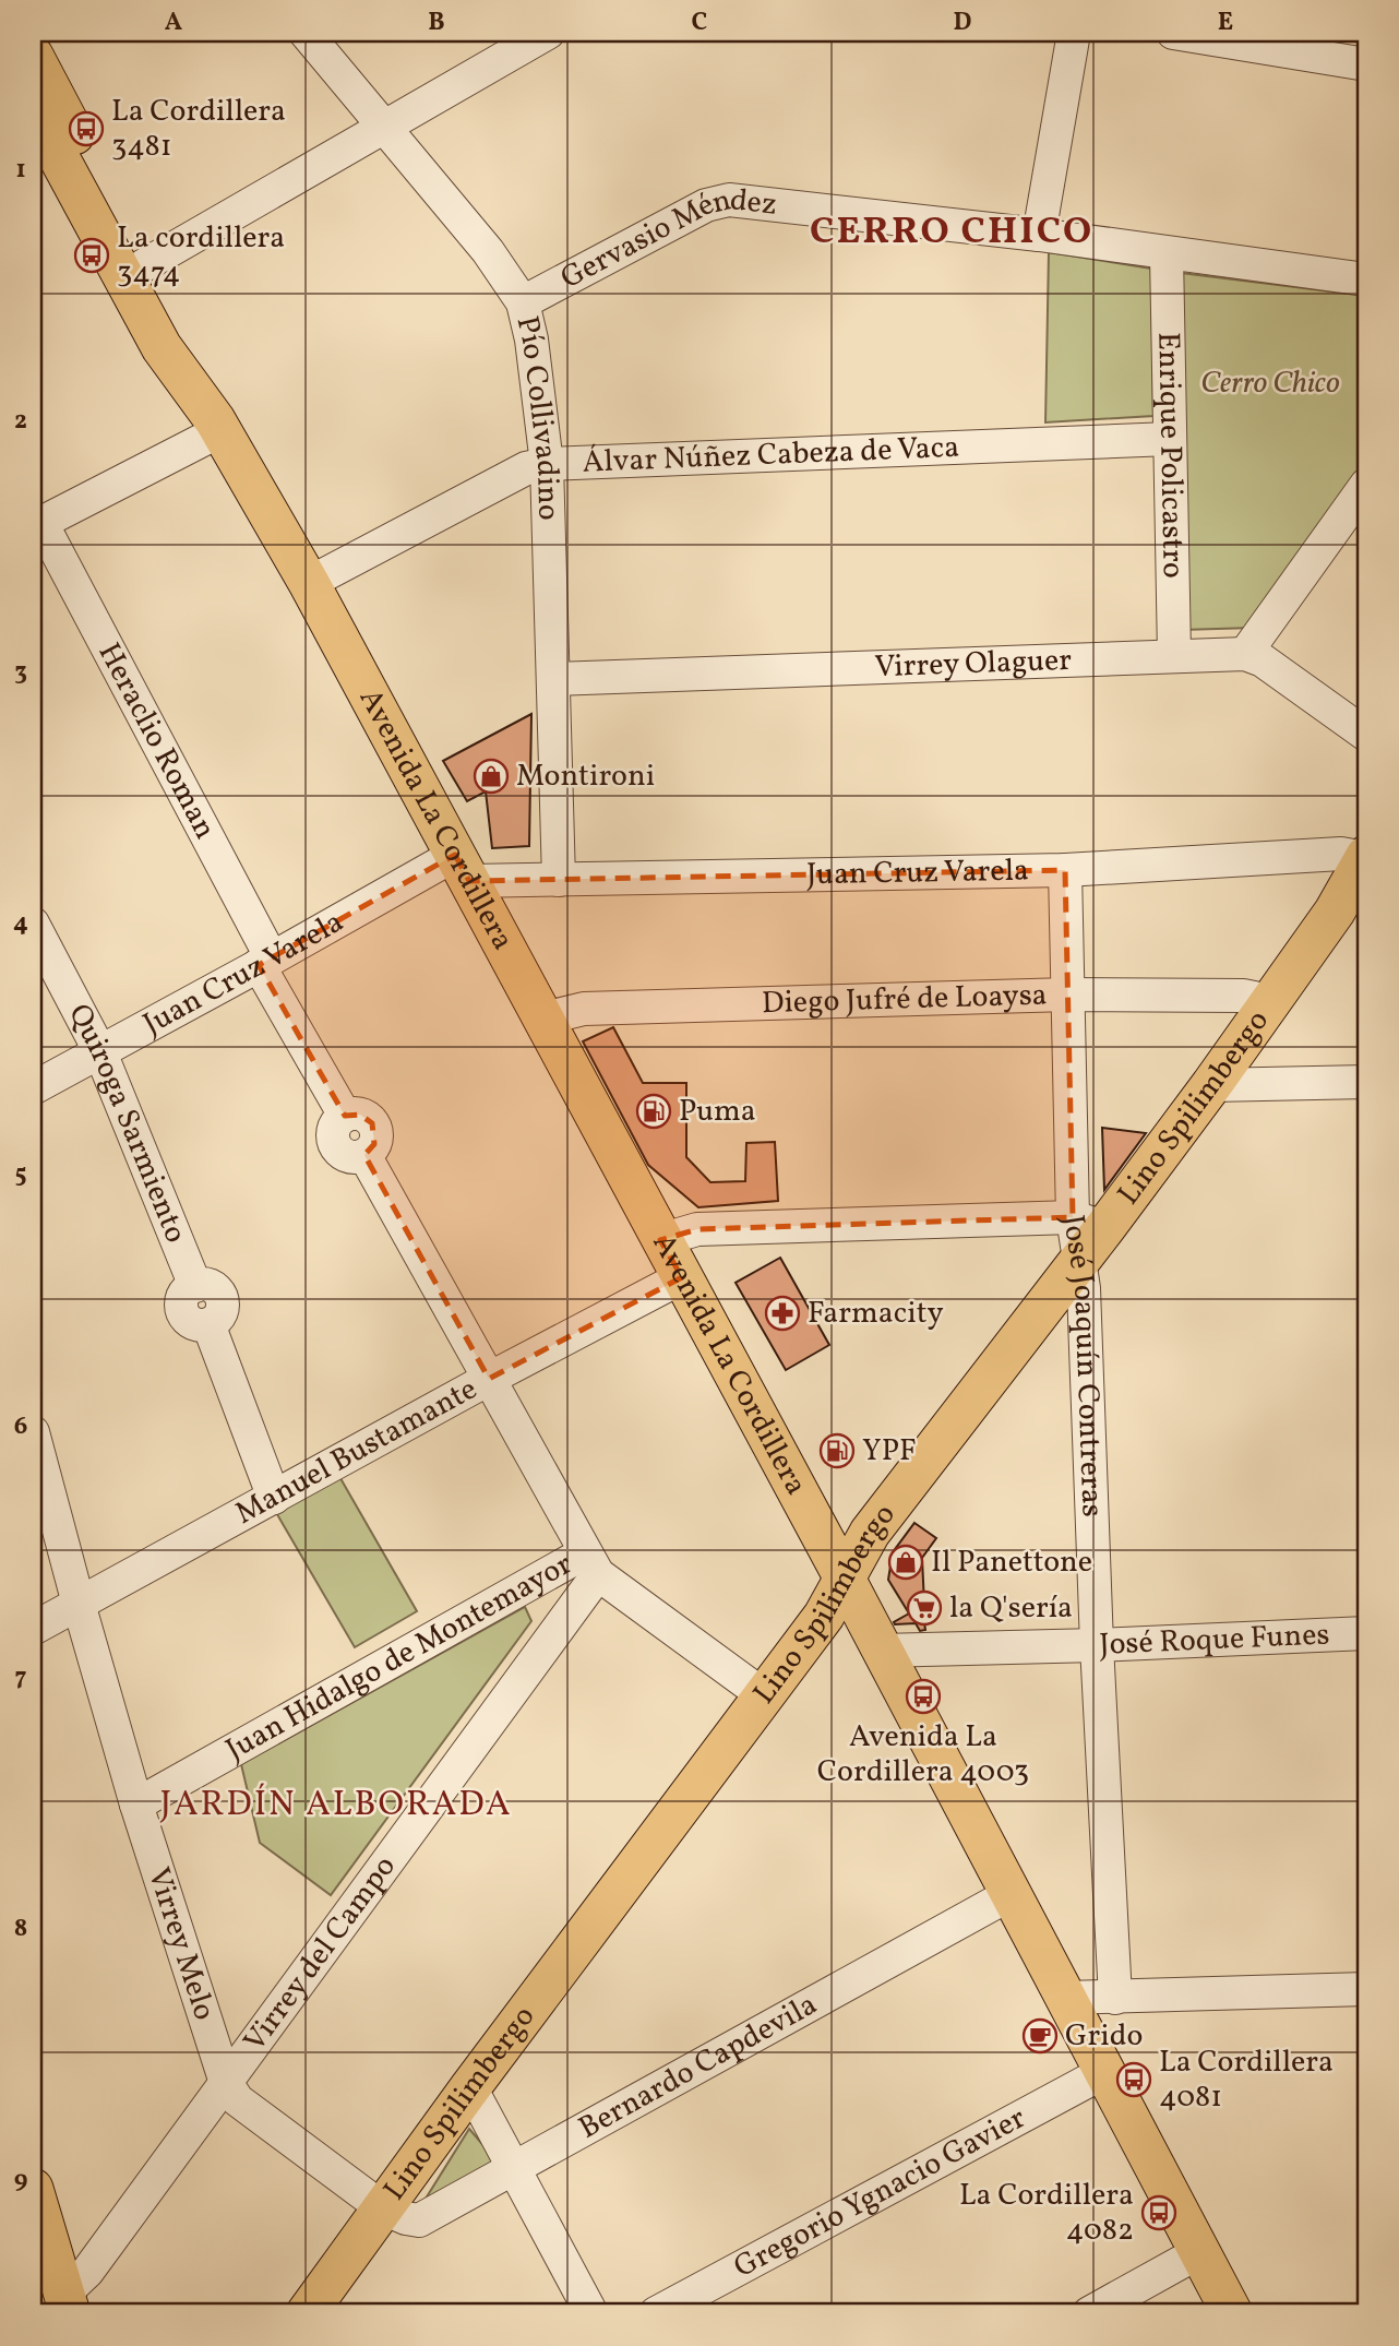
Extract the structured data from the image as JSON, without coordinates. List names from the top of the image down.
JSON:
{
  "streets": {
    "main road": ["Avenida La Cordillera", "Lino Spilimbergo"],
    "street": [
      "Gervasio Méndez",
      "Pío Collivadino",
      "Álvar Núñez Cabeza de Vaca",
      "Enrique Policastro",
      "Virrey Olaguer",
      "Heraclio Roman",
      "Juan Cruz Varela",
      "Diego Jufré de Loaysa",
      "Quiroga Sarmiento",
      "José Joaquín Contreras",
      "Manuel Bustamante",
      "José Roque Funes",
      "Juan Hidalgo de Montemayor",
      "Virrey Melo",
      "Virrey del Campo",
      "Bernardo Capdevila",
      "Gregorio Ygnacio Gavier"
    ]
  },
  "crossings": [
    ["Gervasio Méndez", "Pío Collivadino"],
    ["Gervasio Méndez", "Enrique Policastro"],
    ["Pío Collivadino", "Álvar Núñez Cabeza de Vaca"],
    ["Pío Collivadino", "Virrey Olaguer"],
    ["Pío Collivadino", "Juan Cruz Varela"],
    ["Álvar Núñez Cabeza de Vaca", "Enrique Policastro"],
    ["Álvar Núñez Cabeza de Vaca", "Avenida La Cordillera"],
    ["Enrique Policastro", "Virrey Olaguer"],
    ["Heraclio Roman", "Juan Cruz Varela"],
    ["Heraclio Roman", "Lino Spilimbergo"],
    ["Heraclio Roman", "Manuel Bustamante"],
    ["Heraclio Roman", "Juan Hidalgo de Montemayor"],
    ["Heraclio Roman", "Virrey del Campo"],
    ["Avenida La Cordillera", "Juan Cruz Varela"],
    ["Avenida La Cordillera", "Diego Jufré de Loaysa"],
    ["Avenida La Cordillera", "Lino Spilimbergo"],
    ["Avenida La Cordillera", "Manuel Bustamante"],
    ["Avenida La Cordillera", "José Roque Funes"],
    ["Avenida La Cordillera", "Bernardo Capdevila"],
    ["Avenida La Cordillera", "Gregorio Ygnacio Gavier"],
    ["Juan Cruz Varela", "Lino Spilimbergo"],
    ["Juan Cruz Varela", "Quiroga Sarmiento"],
    ["Juan Cruz Varela", "José Joaquín Contreras"],
    ["Diego Jufré de Loaysa", "Lino Spilimbergo"],
    ["Diego Jufré de Loaysa", "José Joaquín Contreras"],
    ["Lino Spilimbergo", "José Joaquín Contreras"],
    ["Lino Spilimbergo", "Virrey Melo"],
    ["Lino Spilimbergo", "Bernardo Capdevila"],
    ["Quiroga Sarmiento", "Manuel Bustamante"],
    ["José Joaquín Contreras", "José Roque Funes"],
    ["Manuel Bustamante", "Virrey Melo"],
    ["Juan Hidalgo de Montemayor", "Virrey Melo"],
    ["Juan Hidalgo de Montemayor", "Virrey del Campo"],
    ["Virrey Melo", "Virrey del Campo"],
    ["Virrey Melo", "Bernardo Capdevila"]
  ],
  "districts": ["CERRO CHICO", "JARDÍN ALBORADA"],
  "parks": ["Cerro Chico"],
  "places": {
    "bus stop": [
      "La Cordillera 3481",
      "La cordillera 3474",
      "Avenida La Cordillera 4003",
      "La Cordillera 4081",
      "La Cordillera 4082"
    ],
    "shop": ["Montironi", "Il Panettone"],
    "fuel station": ["Puma", "YPF"],
    "pharmacy": ["Farmacity"],
    "supermarket": ["la Q'sería"],
    "cafe": ["Grido"]
  },
  "grid": {
    "columns": [
      "A",
      "B",
      "C",
      "D",
      "E"
    ],
    "rows": [
      "1",
      "2",
      "3",
      "4",
      "5",
      "6",
      "7",
      "8",
      "9"
    ]
  }
}
